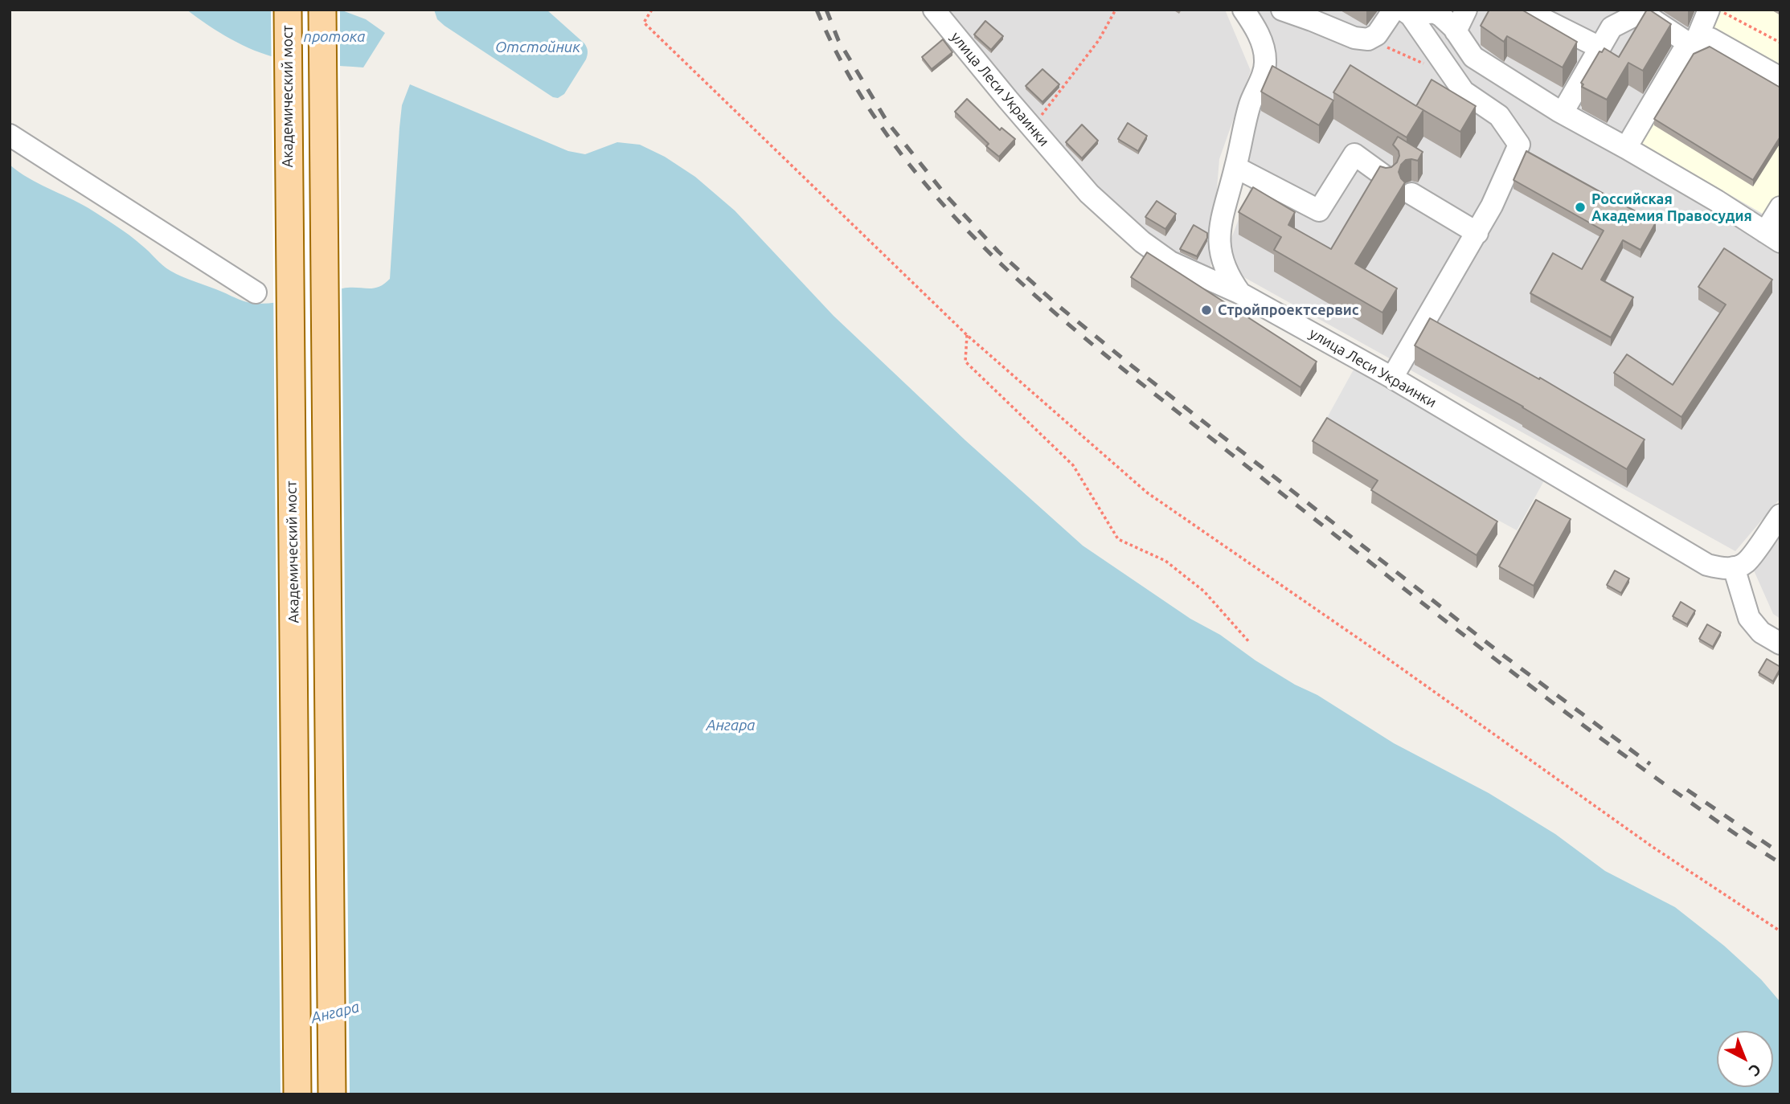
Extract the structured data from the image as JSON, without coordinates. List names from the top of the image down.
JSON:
{
  "streets": {
    "main road": ["Академический мост"],
    "street": ["улица Леси Украинки"]
  },
  "water": ["протока", "Отстойник", "Ангара"],
  "places": ["Российская Академия Правосудия", "Стройпроектсервис"],
  "north": "bottom right"
}
